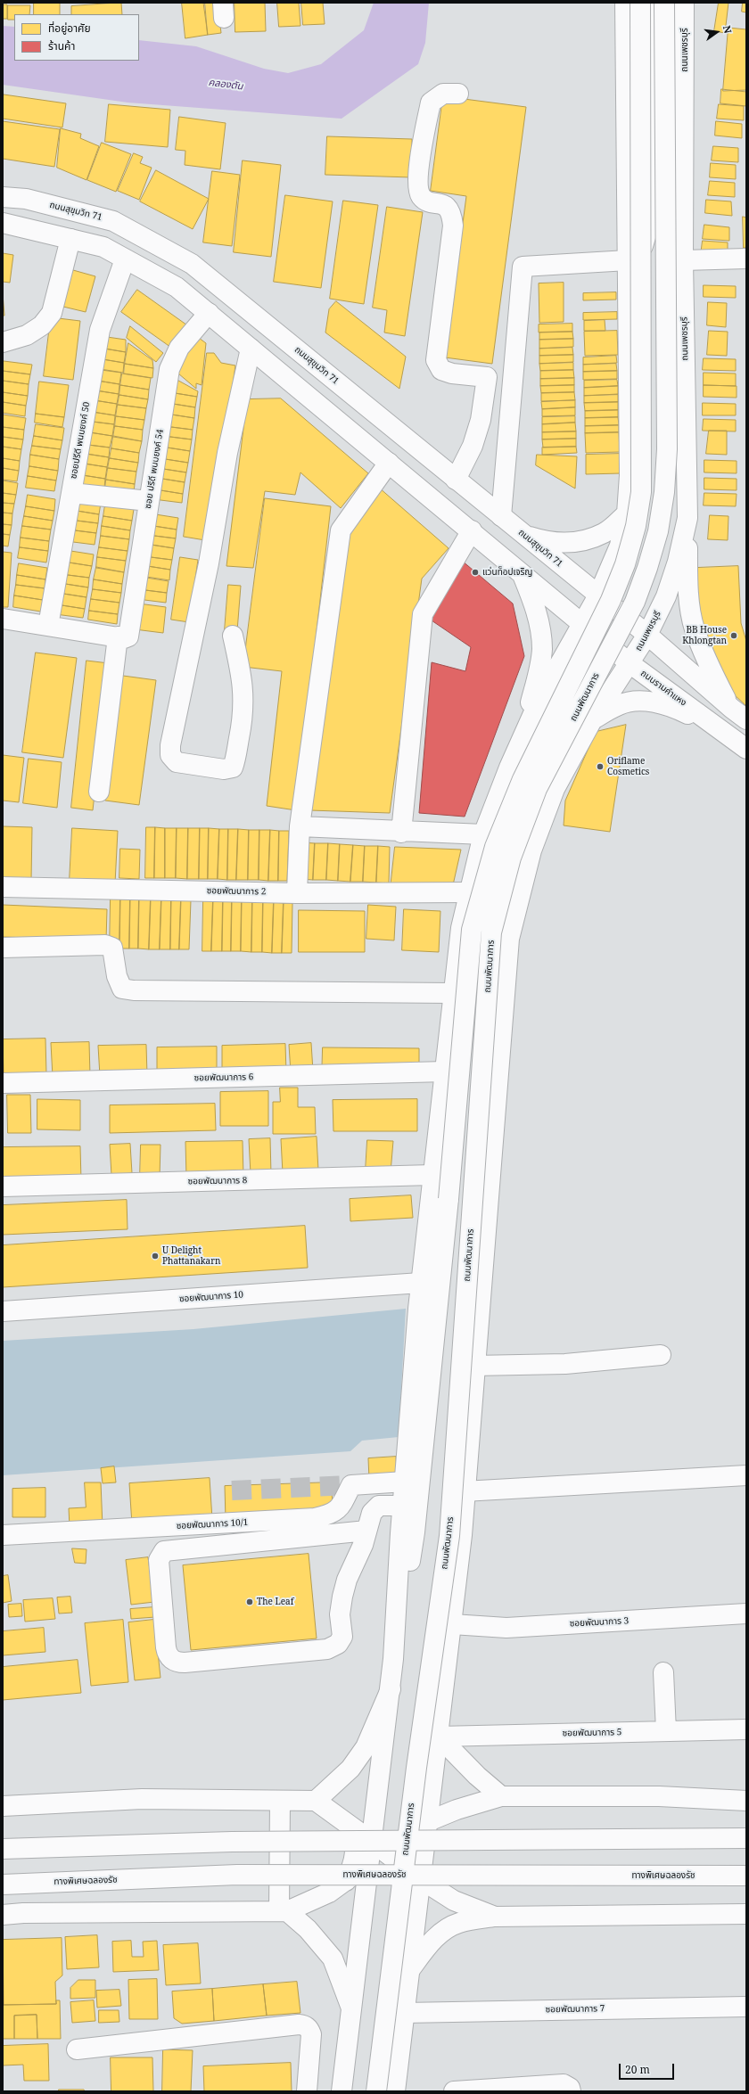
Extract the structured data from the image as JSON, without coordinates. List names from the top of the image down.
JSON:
{
  "streets": {
    "main road": [
      "ถนนเพชรบุรี",
      "ถนนสุขุมวิท 71",
      "ซอยปรีดี พนมยงค์ 50",
      "ซอย ปรีดี พนมยงค์ 54",
      "ถนนรามคำแหง",
      "ถนนพัฒนาการ",
      "ซอยพัฒนาการ 2",
      "ซอยพัฒนาการ 6",
      "ซอยพัฒนาการ 8",
      "ซอยพัฒนาการ 10",
      "ซอยพัฒนาการ 10/1",
      "ซอยพัฒนาการ 3",
      "ซอยพัฒนาการ 5",
      "ทางพิเศษฉลองรัช",
      "ซอยพัฒนาการ 7"
    ]
  },
  "crossings": [
    ["ถนนเพชรบุรี", "ถนนรามคำแหง"],
    ["ถนนเพชรบุรี", "ถนนพัฒนาการ"],
    ["ถนนรามคำแหง", "ถนนพัฒนาการ"],
    ["ถนนพัฒนาการ", "ซอยพัฒนาการ 2"],
    ["ถนนพัฒนาการ", "ซอยพัฒนาการ 3"],
    ["ถนนพัฒนาการ", "ซอยพัฒนาการ 5"],
    ["ถนนพัฒนาการ", "ซอยพัฒนาการ 7"]
  ],
  "water": ["คลองตัน"],
  "places": [
    "แว่นท็อปเจริญ",
    "BB House Khlongtan",
    "Oriflame Cosmetics",
    "U Delight Phattanakarn",
    "The Leaf"
  ],
  "legend": ["ที่อยู่อาศัย", "ร้านค้า"],
  "scale_bar": "20 m",
  "north": "right"
}
